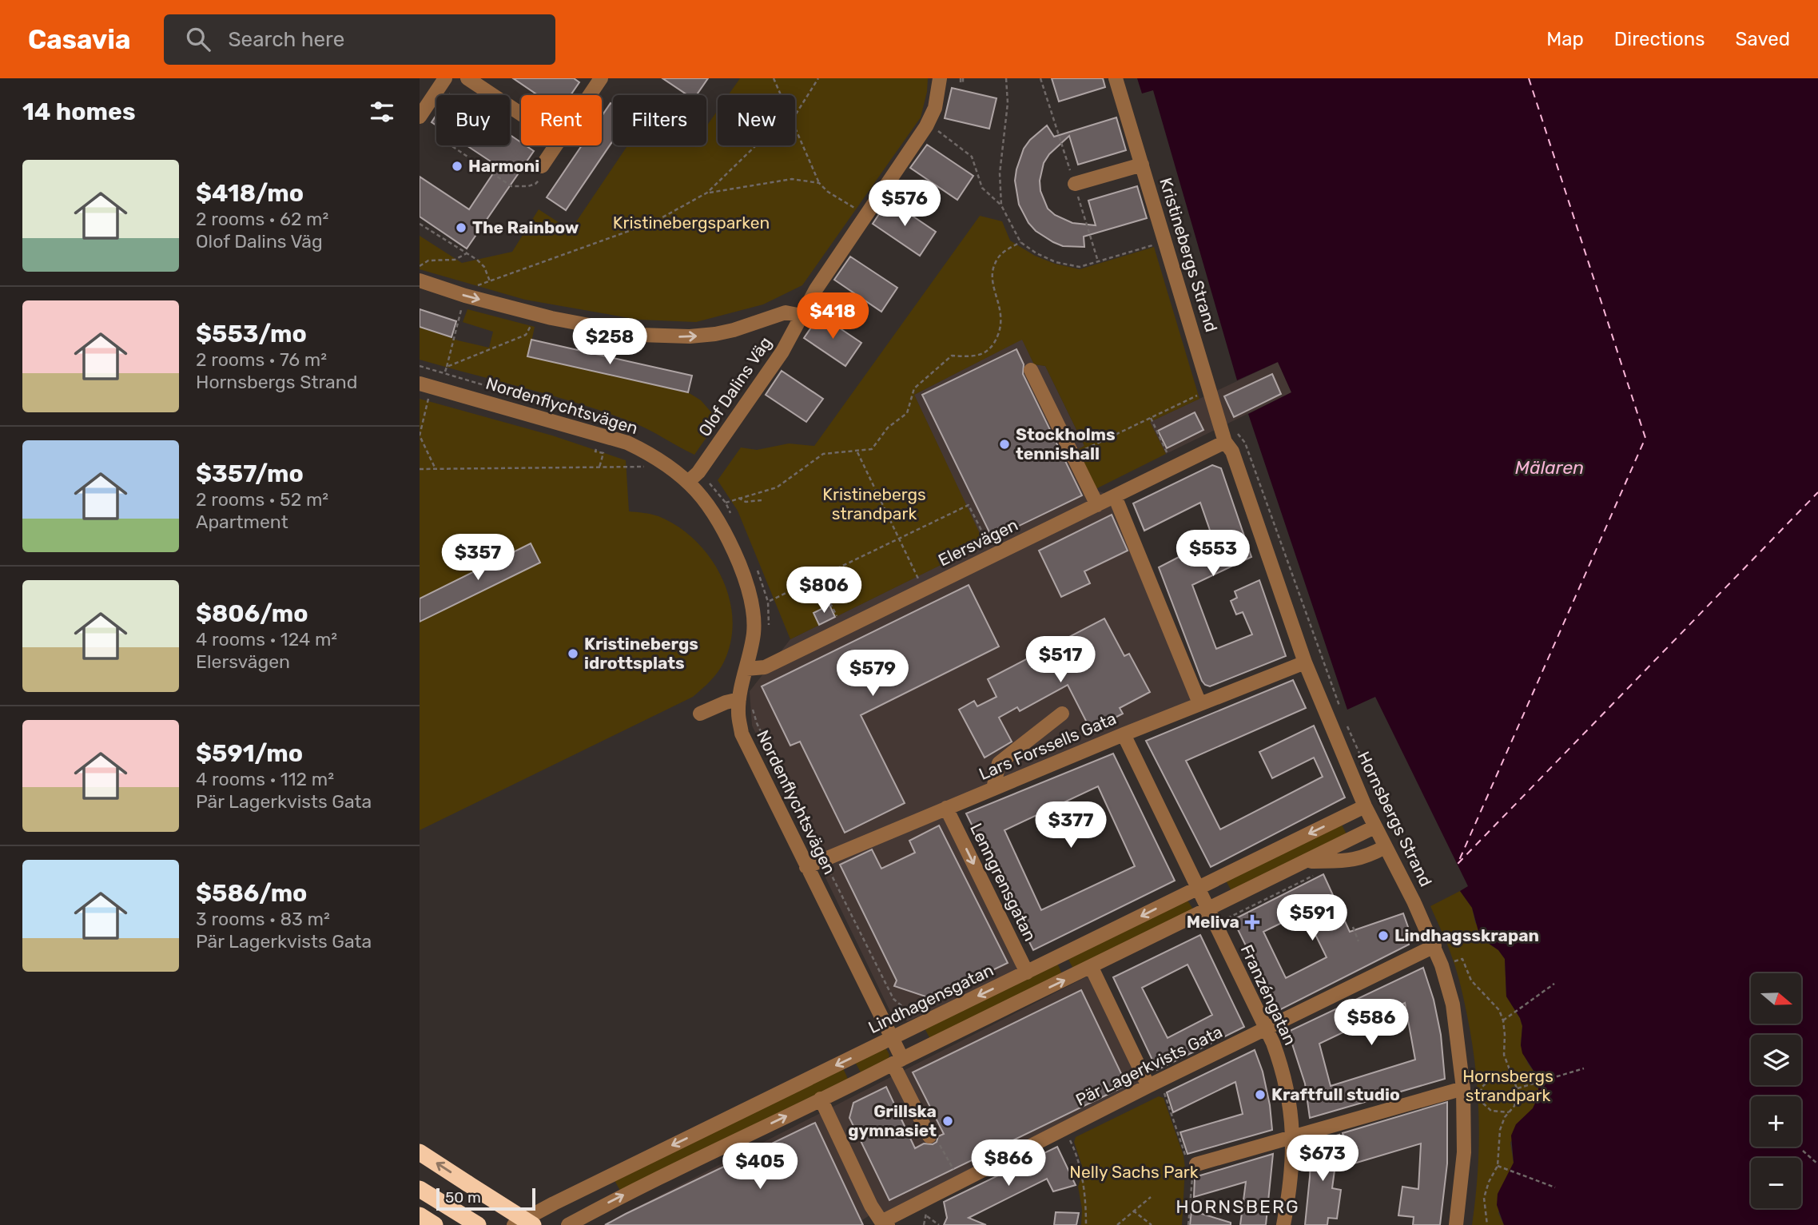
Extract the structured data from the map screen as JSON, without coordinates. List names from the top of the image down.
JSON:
{
  "streets": {
    "street": [
      "Kristinebergs Strand",
      "Olof Dalins Väg",
      "Nordenflychtsvägen",
      "Elersvägen",
      "Lars Forssells Gata",
      "Hornsbergs Strand",
      "Lenngrensgatan",
      "Franzéngatan",
      "Lindhagensgatan",
      "Pär Lagerkvists Gata"
    ]
  },
  "crossings": [
    ["Kristinebergs Strand", "Elersvägen"],
    ["Kristinebergs Strand", "Hornsbergs Strand"],
    ["Olof Dalins Väg", "Nordenflychtsvägen"],
    ["Nordenflychtsvägen", "Elersvägen"],
    ["Nordenflychtsvägen", "Lars Forssells Gata"],
    ["Nordenflychtsvägen", "Lindhagensgatan"],
    ["Elersvägen", "Hornsbergs Strand"],
    ["Lars Forssells Gata", "Hornsbergs Strand"],
    ["Lars Forssells Gata", "Lenngrensgatan"],
    ["Lars Forssells Gata", "Franzéngatan"],
    ["Hornsbergs Strand", "Lindhagensgatan"],
    ["Hornsbergs Strand", "Pär Lagerkvists Gata"],
    ["Lenngrensgatan", "Lindhagensgatan"],
    ["Franzéngatan", "Lindhagensgatan"],
    ["Franzéngatan", "Pär Lagerkvists Gata"]
  ],
  "one_way": ["Lenngrensgatan"],
  "districts": ["HORNSBERG"],
  "water": ["Mälaren"],
  "parks": [
    "Kristinebergsparken",
    "Kristinebergs strandpark",
    "Hornsbergs strandpark",
    "Nelly Sachs Park"
  ],
  "places": {
    "other": [
      "Harmoni",
      "The Rainbow",
      "Stockholms tennishall",
      "Kristinebergs idrottsplats",
      "Lindhagsskrapan",
      "Kraftfull studio",
      "Grillska gymnasiet"
    ],
    "health": ["Meliva"]
  },
  "scale_bar": "50 m",
  "north": "right",
  "page": {
    "header": "Casavia",
    "search": "Search here",
    "nav": ["Map", "Directions", "Saved"],
    "heading": "14 homes",
    "chip": [
      "Buy",
      "Rent",
      "Filters",
      "New"
    ],
    "list": [
      {
        "name": "$418/mo",
        "note": "2 rooms · 62 m² · Olof Dalins Väg"
      },
      {
        "name": "$553/mo",
        "note": "2 rooms · 76 m² · Hornsbergs Strand"
      },
      {
        "name": "$357/mo",
        "note": "2 rooms · 52 m² · Apartment"
      },
      {
        "name": "$806/mo",
        "note": "4 rooms · 124 m² · Elersvägen"
      },
      {
        "name": "$591/mo",
        "note": "4 rooms · 112 m² · Pär Lagerkvists Gata"
      },
      {
        "name": "$586/mo",
        "note": "3 rooms · 83 m² · Pär Lagerkvists Gata"
      }
    ],
    "price": [
      "$576",
      "$418",
      "$258",
      "$553",
      "$357",
      "$806",
      "$517",
      "$579",
      "$377",
      "$591",
      "$586",
      "$673",
      "$866",
      "$405"
    ],
    "map_buttons": ["+", "−"],
    "scale": "50 m"
  }
}
